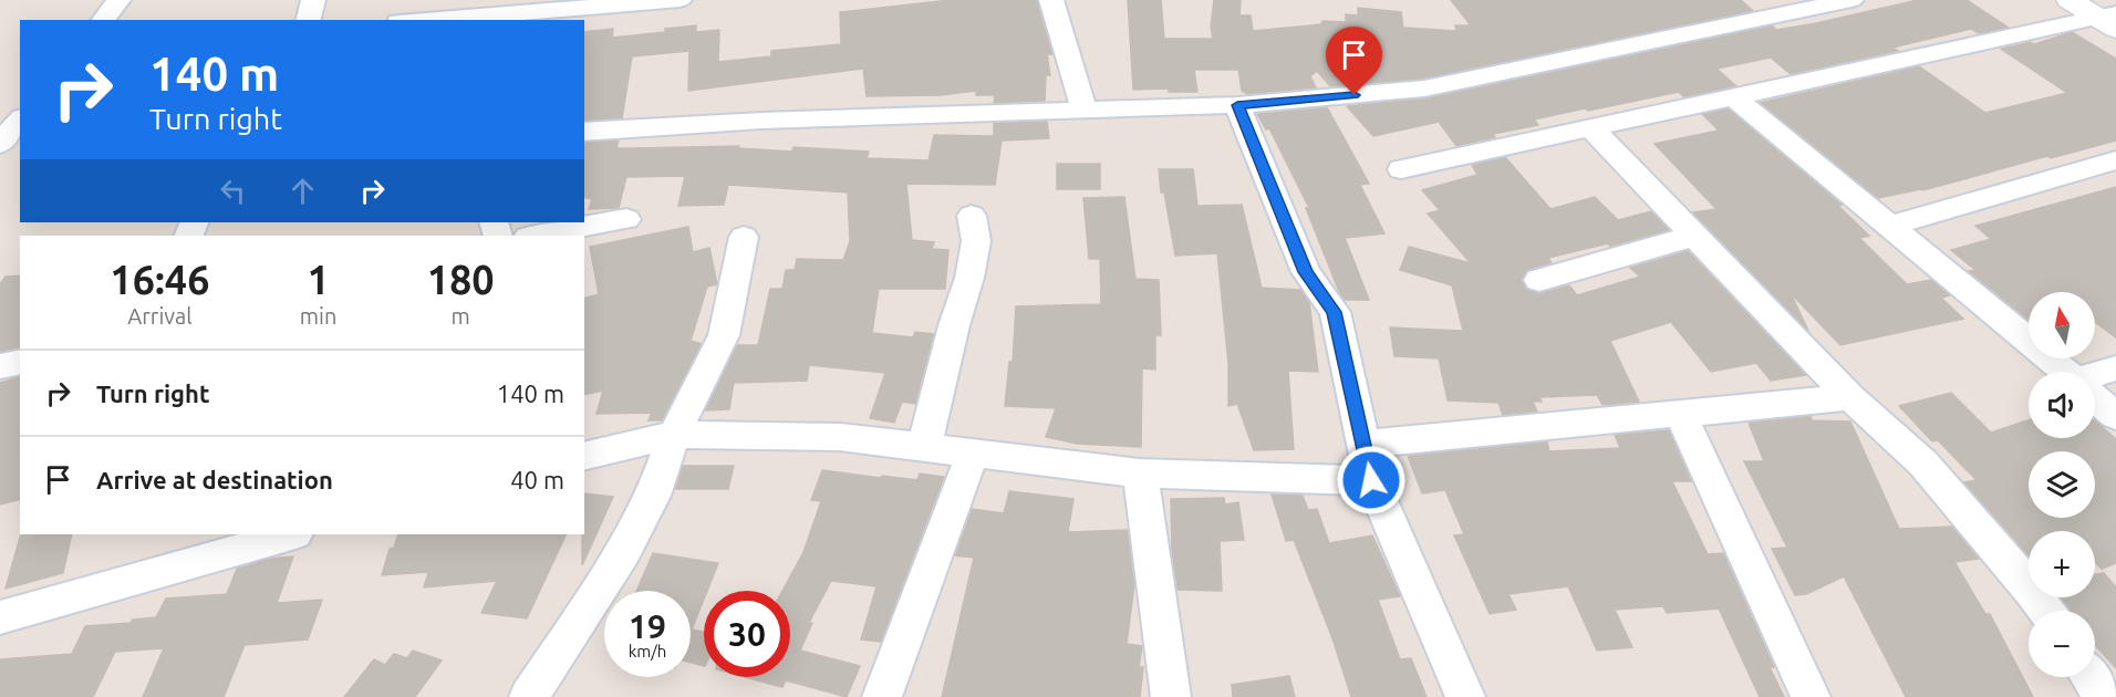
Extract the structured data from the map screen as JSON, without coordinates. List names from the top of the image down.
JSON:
{
  "north": "top",
  "page": {
    "turn": ["140 m", "Turn right"],
    "eta": [
      "16:46",
      "Arrival",
      "1",
      "min",
      "180",
      "m"
    ],
    "map_buttons": ["+", "−"],
    "list": [
      {
        "name": "Turn right",
        "value": "140 m"
      },
      {
        "name": "Arrive at destination",
        "value": "40 m"
      }
    ],
    "speed": "19 km/h",
    "limit": "30"
  }
}
